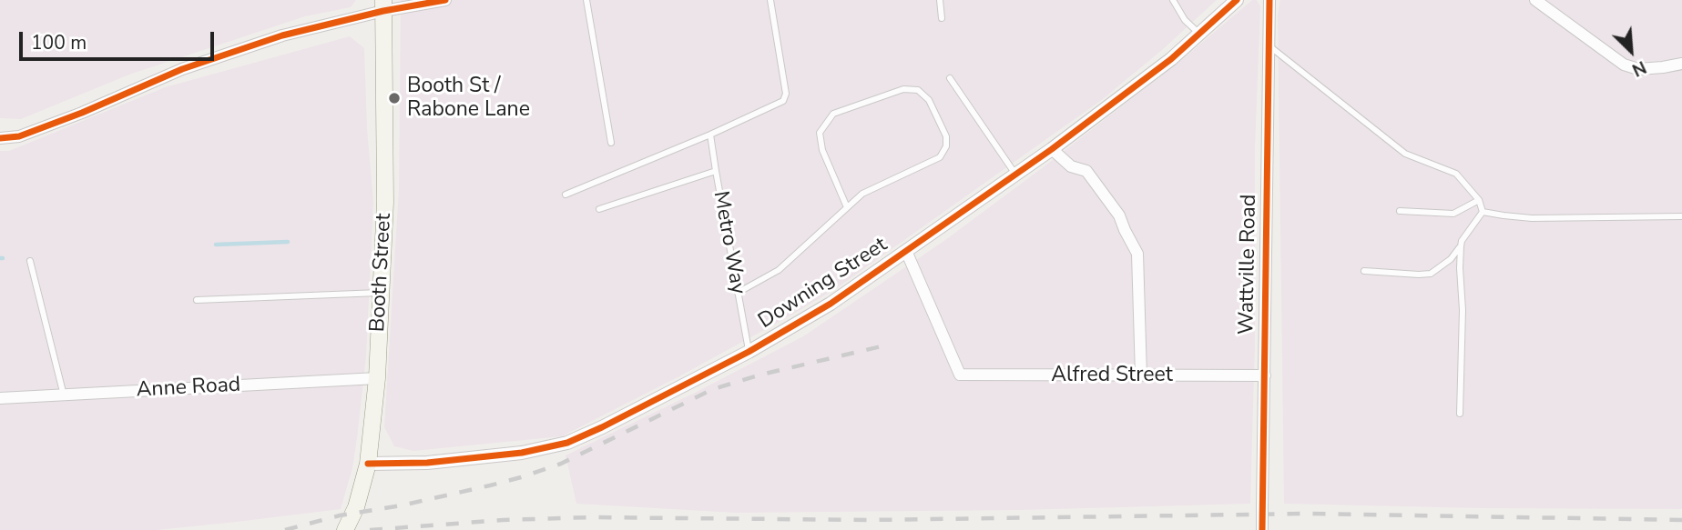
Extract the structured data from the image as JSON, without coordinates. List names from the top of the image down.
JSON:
{
  "streets": {
    "main road": ["Booth Street"],
    "street": [
      "Wattville Road",
      "Downing Street",
      "Alfred Street",
      "Anne Road"
    ],
    "lane": ["Metro Way"]
  },
  "crossings": [
    ["Metro Way", "Downing Street"],
    ["Wattville Road", "Alfred Street"],
    ["Booth Street", "Downing Street"],
    ["Booth Street", "Anne Road"],
    ["Downing Street", "Alfred Street"]
  ],
  "places": ["Booth St / Rabone Lane"],
  "scale_bar": "100 m",
  "north": "bottom right"
}
